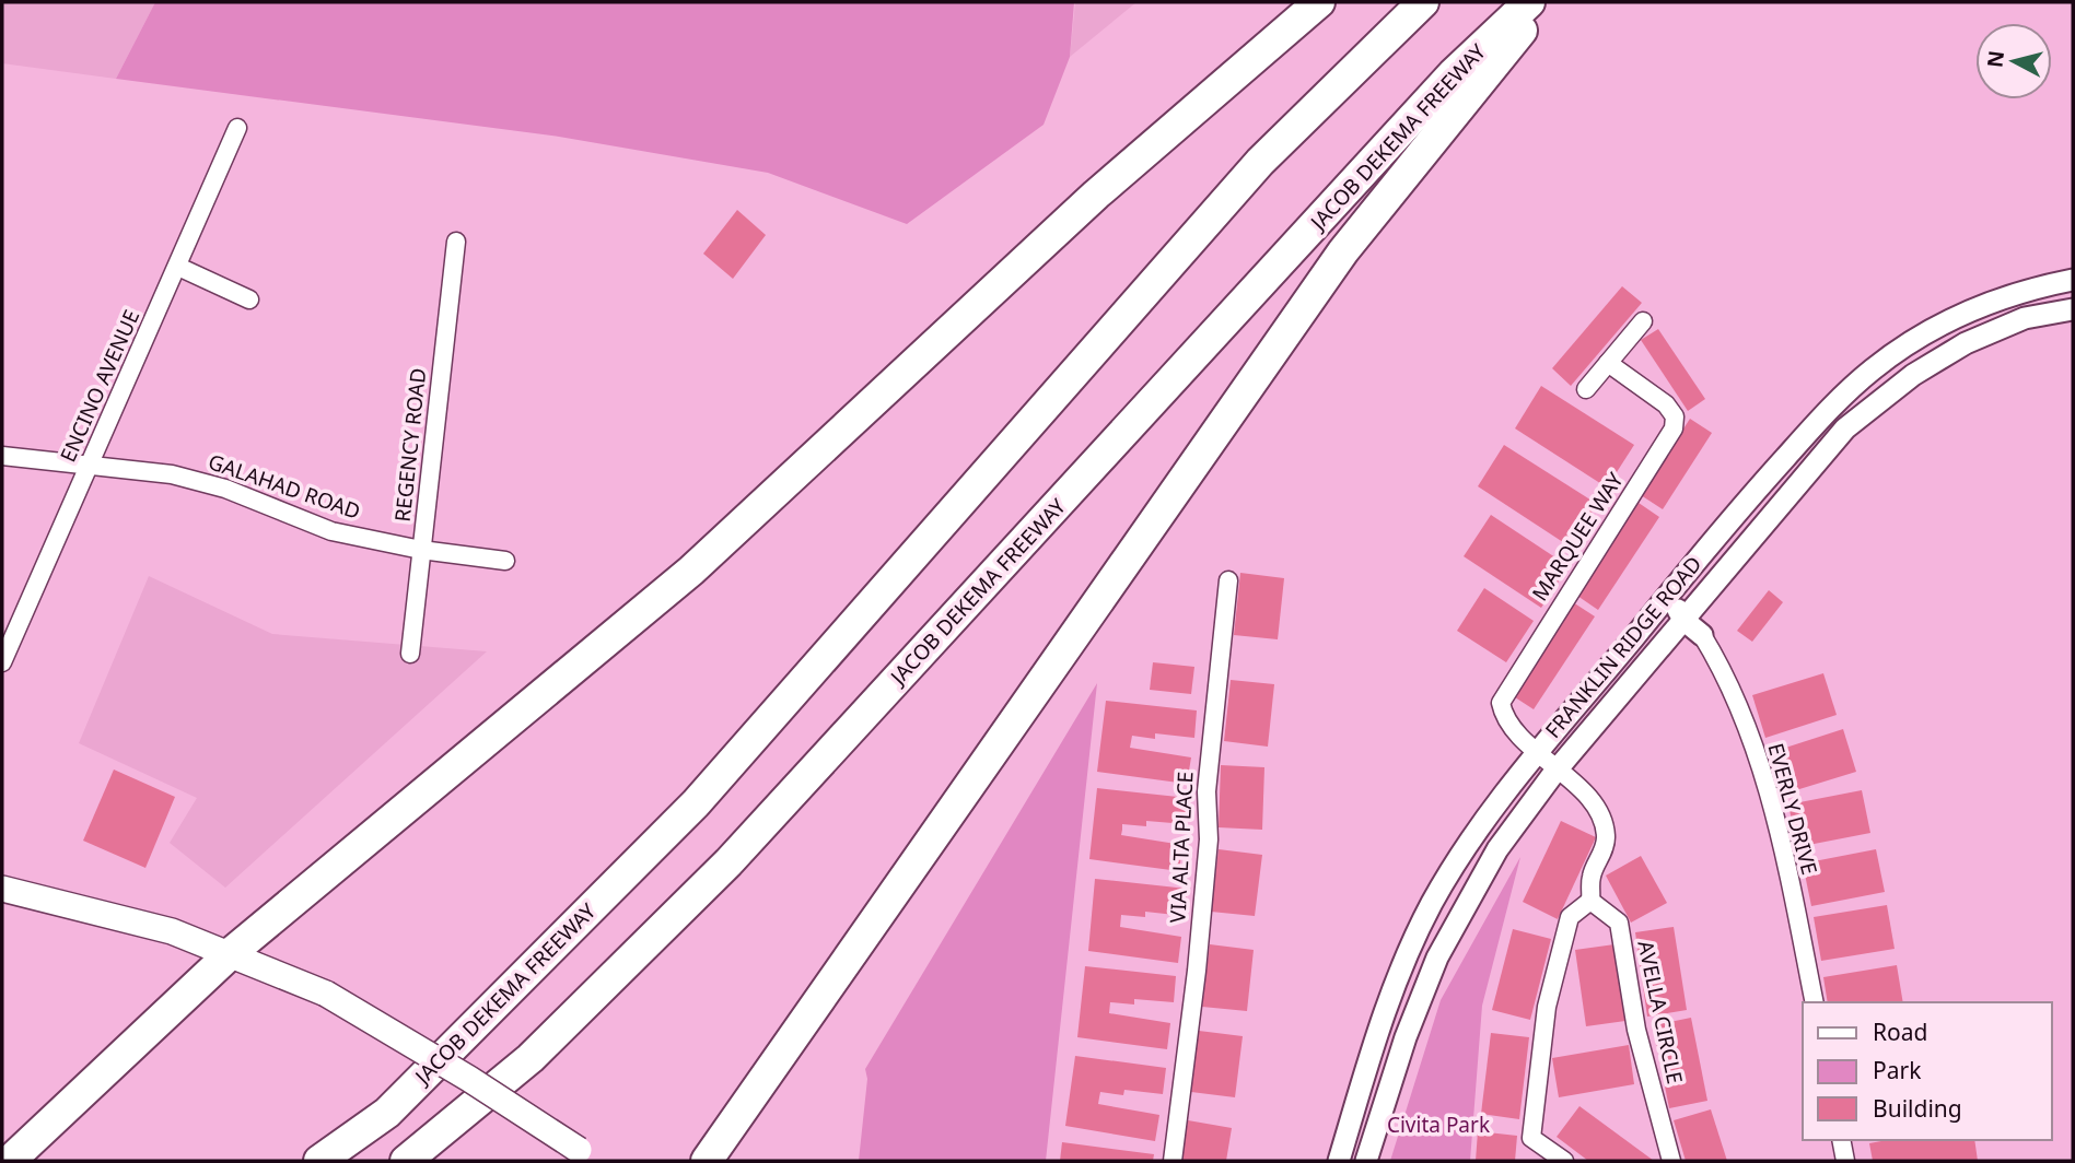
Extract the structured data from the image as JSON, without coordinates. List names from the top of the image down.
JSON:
{
  "streets": {
    "highway": ["JACOB DEKEMA FREEWAY"],
    "street": [
      "ENCINO AVENUE",
      "REGENCY ROAD",
      "GALAHAD ROAD",
      "MARQUEE WAY",
      "FRANKLIN RIDGE ROAD",
      "EVERLY DRIVE",
      "VIA ALTA PLACE",
      "AVELLA CIRCLE"
    ]
  },
  "crossings": [
    ["ENCINO AVENUE", "GALAHAD ROAD"],
    ["REGENCY ROAD", "GALAHAD ROAD"],
    ["MARQUEE WAY", "FRANKLIN RIDGE ROAD"],
    ["MARQUEE WAY", "AVELLA CIRCLE"]
  ],
  "parks": ["Civita Park"],
  "legend": ["Road", "Park", "Building"],
  "north": "left"
}
